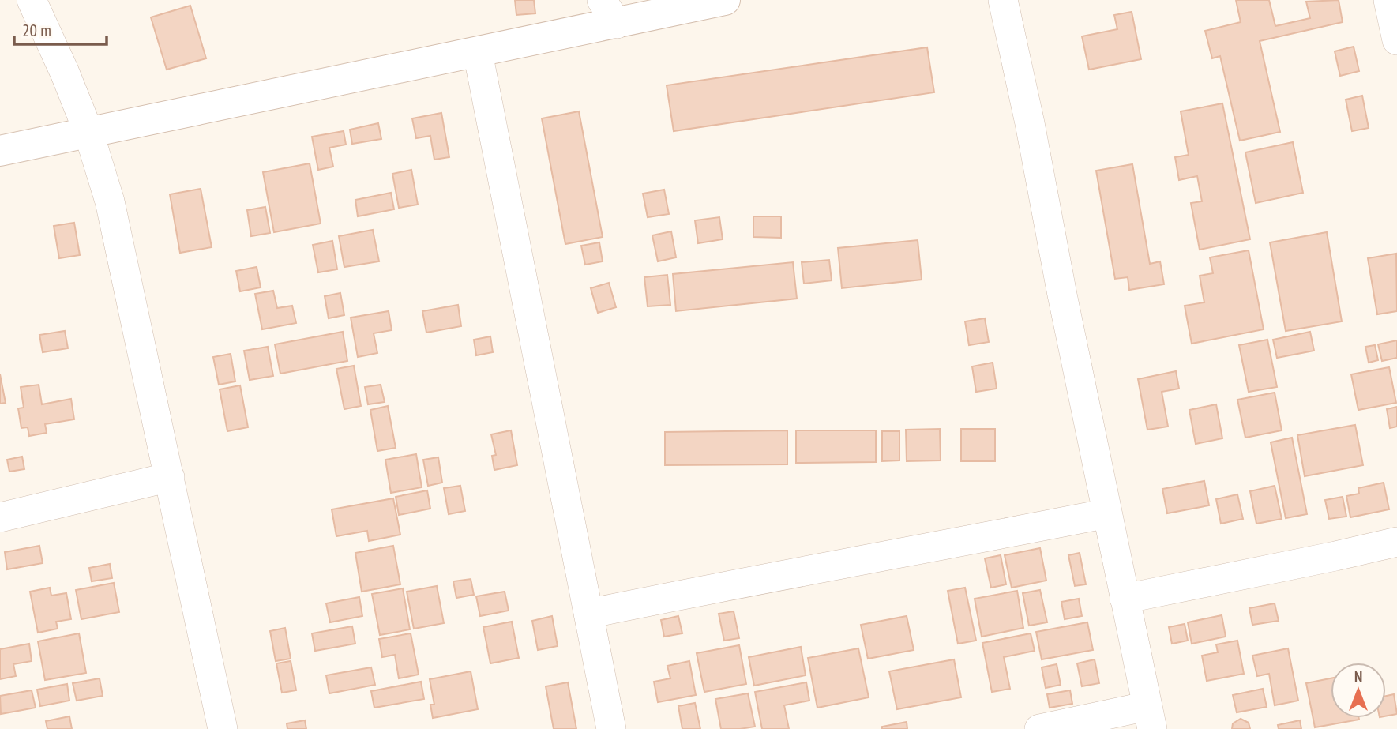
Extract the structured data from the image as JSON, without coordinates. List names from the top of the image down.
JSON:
{
  "scale_bar": "20 m",
  "north": "top"
}
